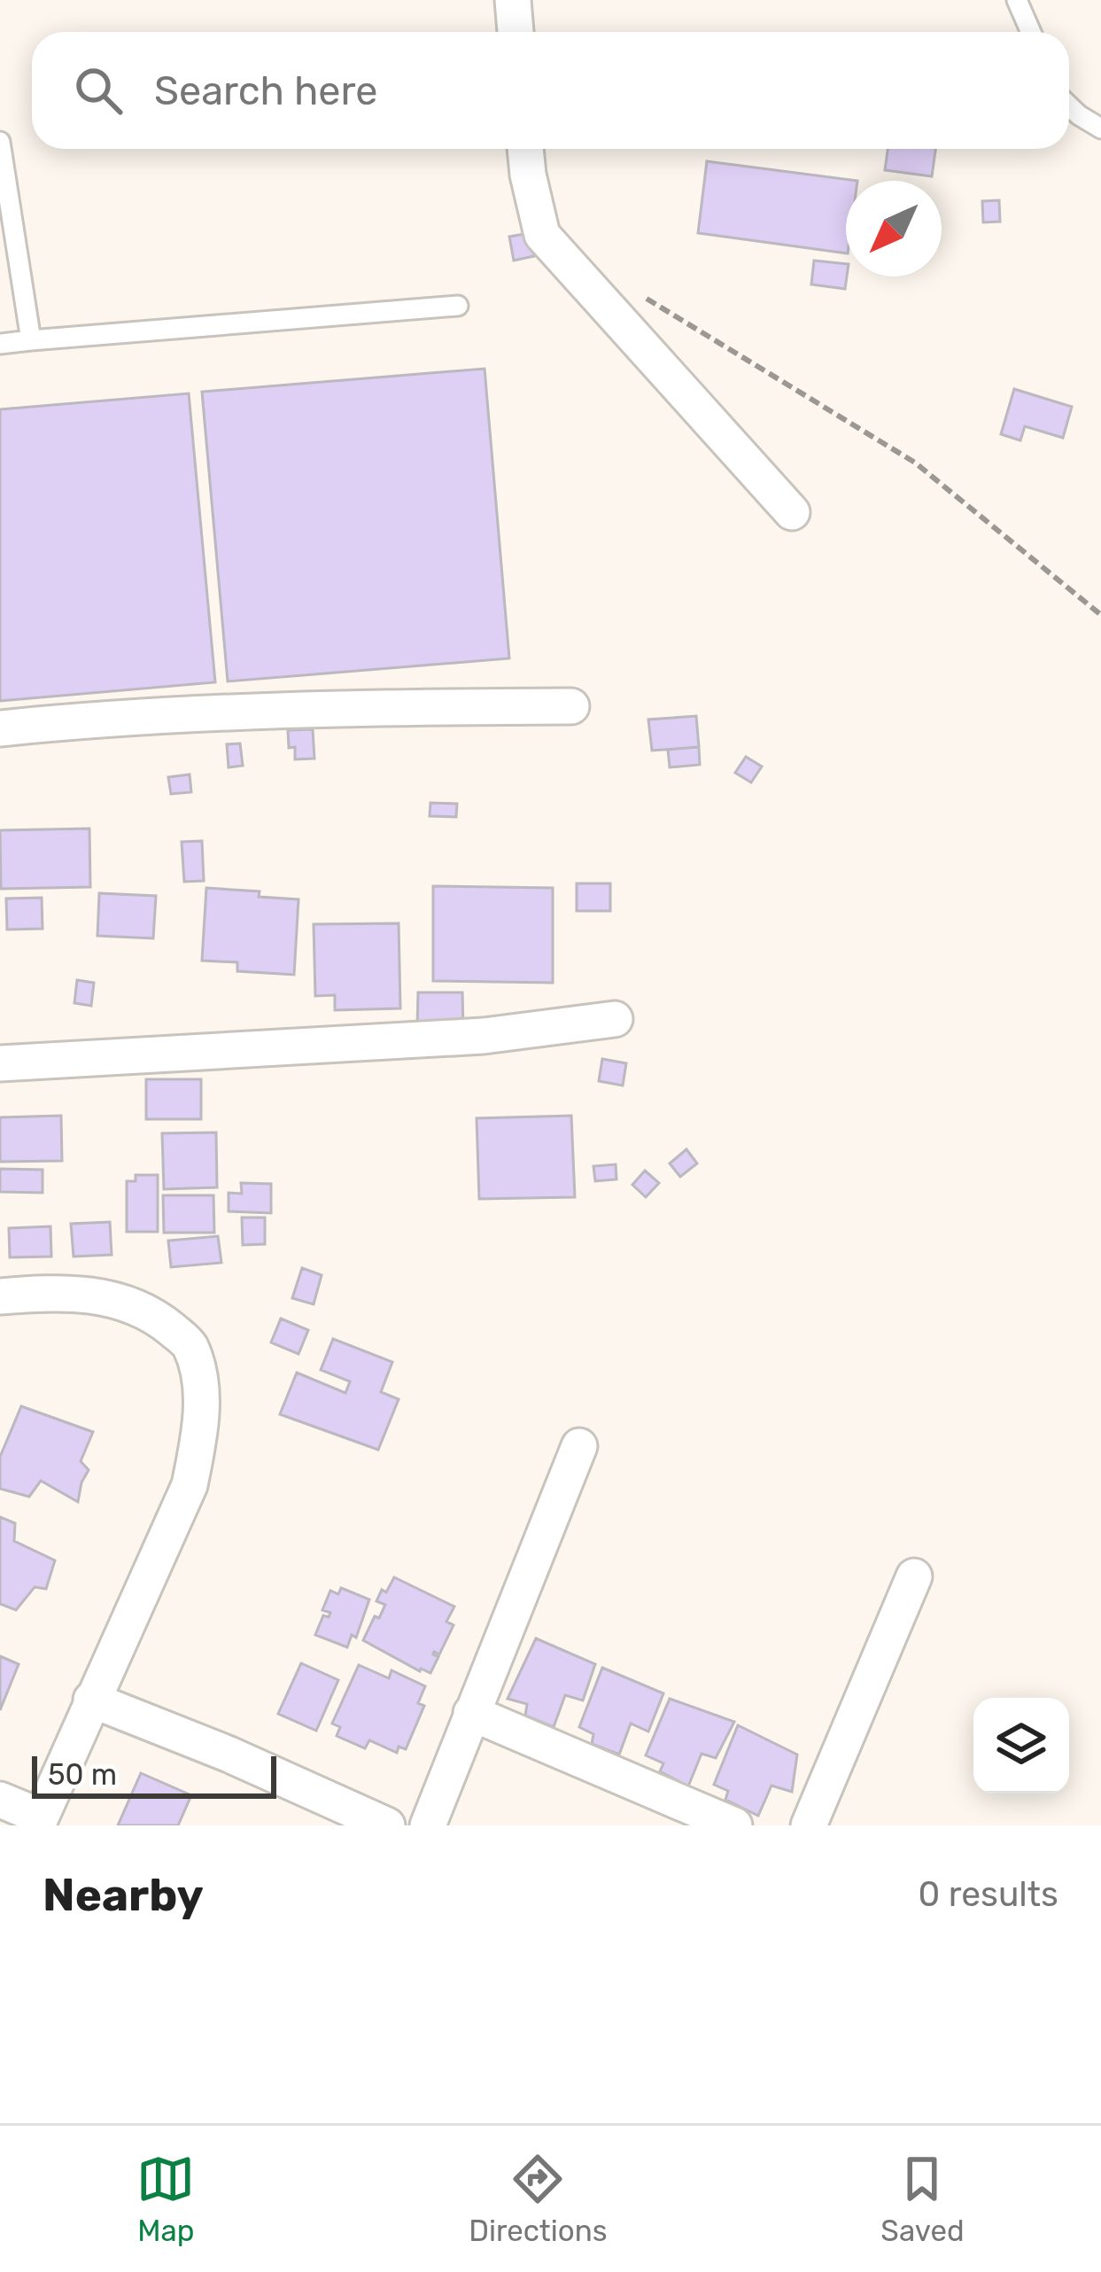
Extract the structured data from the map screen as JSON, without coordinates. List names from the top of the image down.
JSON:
{
  "scale_bar": "50 m",
  "north": "bottom left",
  "page": {
    "search": "Search here",
    "scale": "50 m",
    "heading": ["Nearby", "0 results"],
    "nav": ["Map", "Directions", "Saved"]
  }
}
